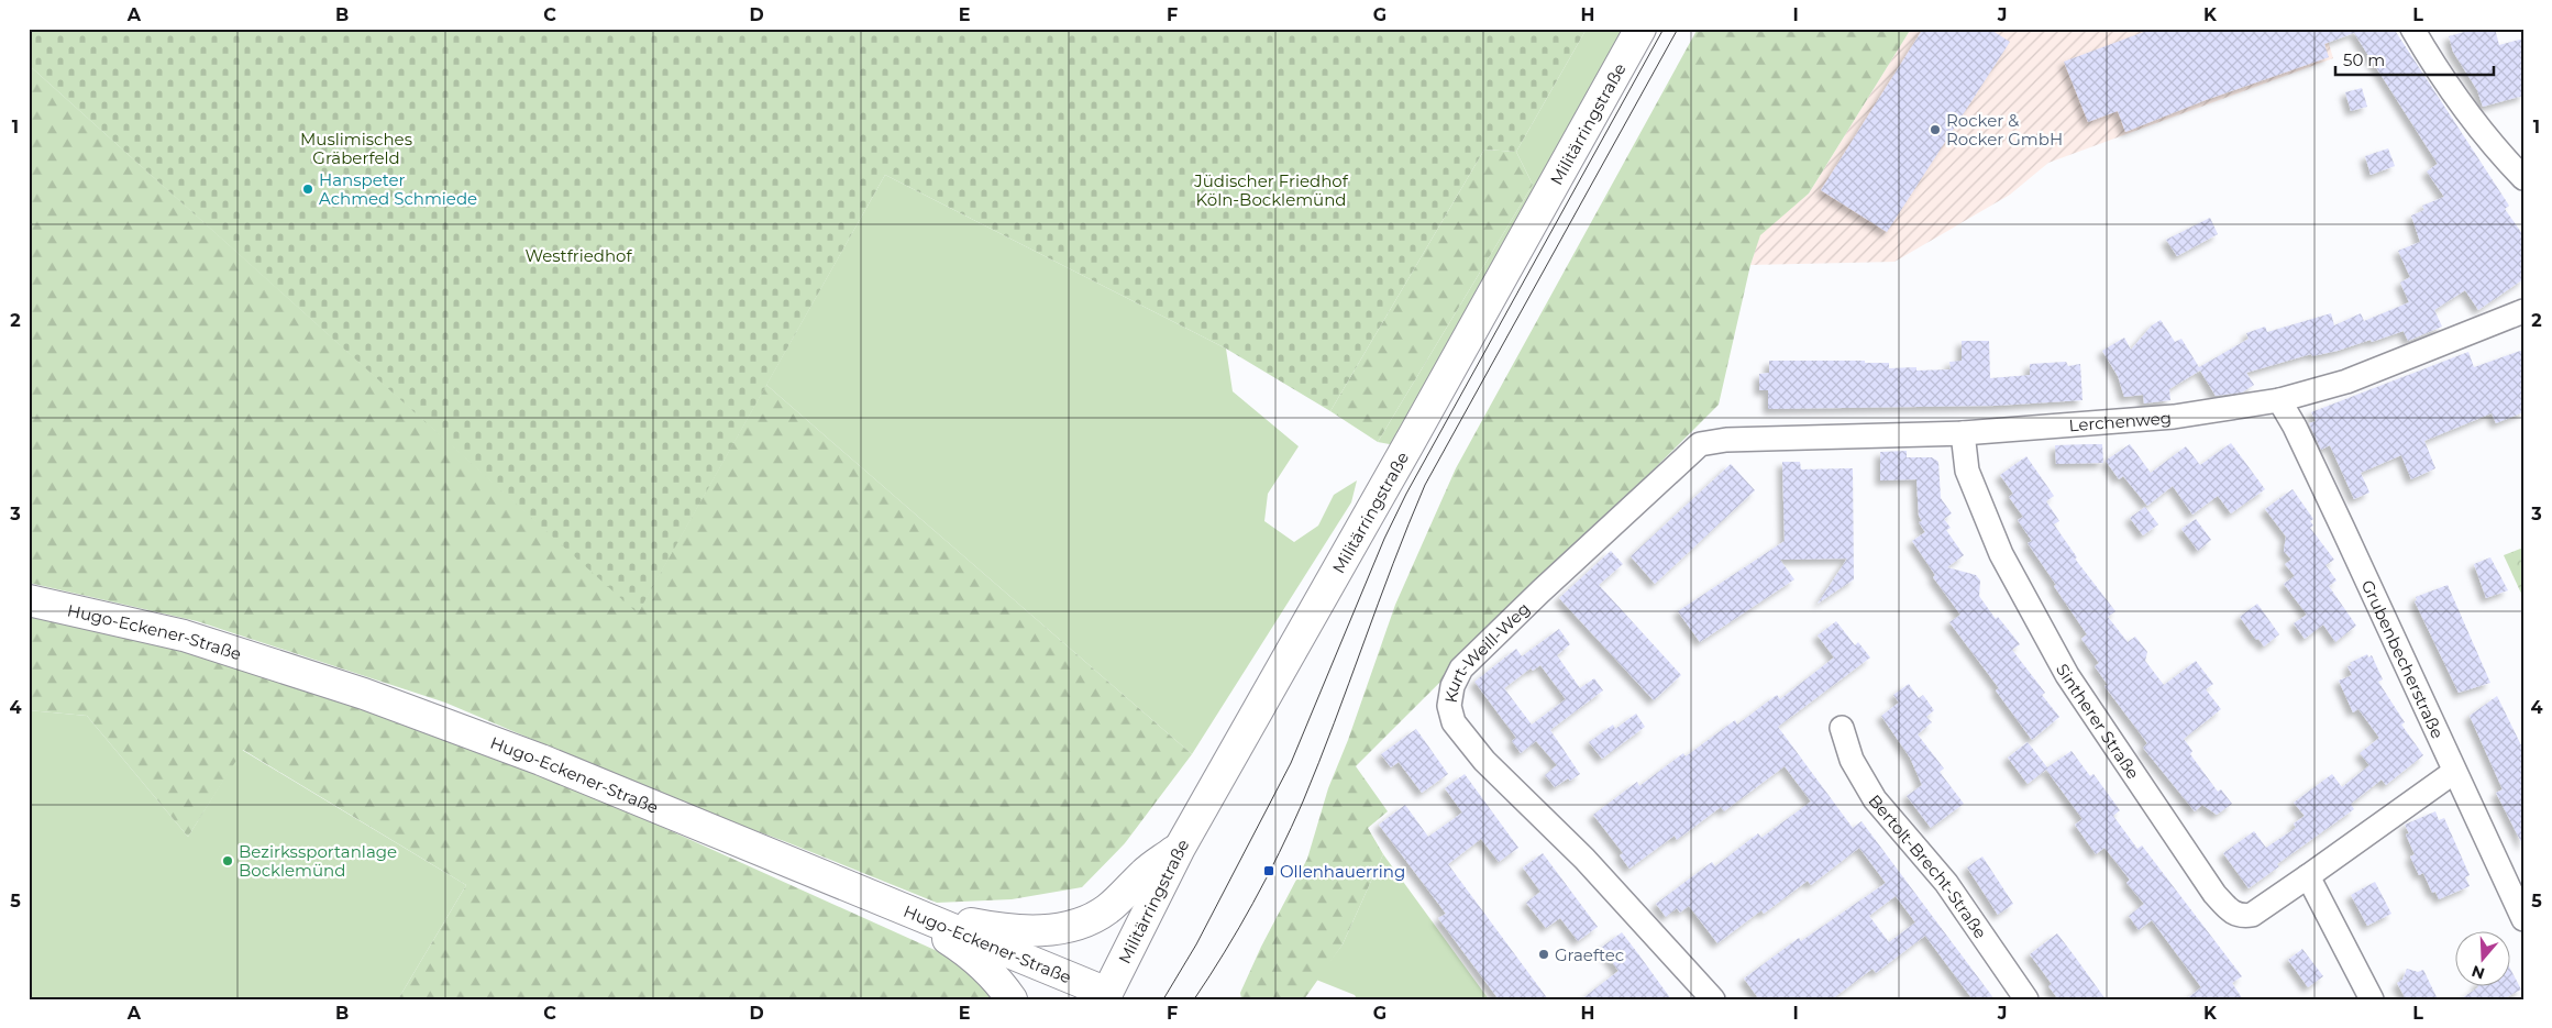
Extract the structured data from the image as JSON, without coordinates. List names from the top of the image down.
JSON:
{
  "streets": {
    "main road": ["Militärringstraße", "Hugo-Eckener-Straße"],
    "street": [
      "Lerchenweg",
      "Kurt-Weill-Weg",
      "Grubenbecherstraße",
      "Sintherer Straße",
      "Bertolt-Brecht-Straße"
    ]
  },
  "crossings": [
    ["Militärringstraße", "Hugo-Eckener-Straße"],
    ["Lerchenweg", "Kurt-Weill-Weg"],
    ["Lerchenweg", "Grubenbecherstraße"],
    ["Lerchenweg", "Sintherer Straße"],
    ["Grubenbecherstraße", "Sintherer Straße"]
  ],
  "parks": ["Muslimisches Gräberfeld", "Jüdischer Friedhof Köln-Bocklemünd", "Westfriedhof"],
  "places": {
    "other": [
      "Rocker & Rocker GmbH",
      "Hanspeter Achmed Schmiede",
      "Bezirkssportanlage Bocklemünd",
      "Graeftec"
    ],
    "transit": ["Ollenhauerring"]
  },
  "scale_bar": "50 m",
  "north": "bottom",
  "grid": {
    "columns": [
      "A",
      "B",
      "C",
      "D",
      "E",
      "F",
      "G",
      "H",
      "I",
      "J",
      "K",
      "L"
    ],
    "rows": [
      "1",
      "2",
      "3",
      "4",
      "5"
    ]
  }
}
